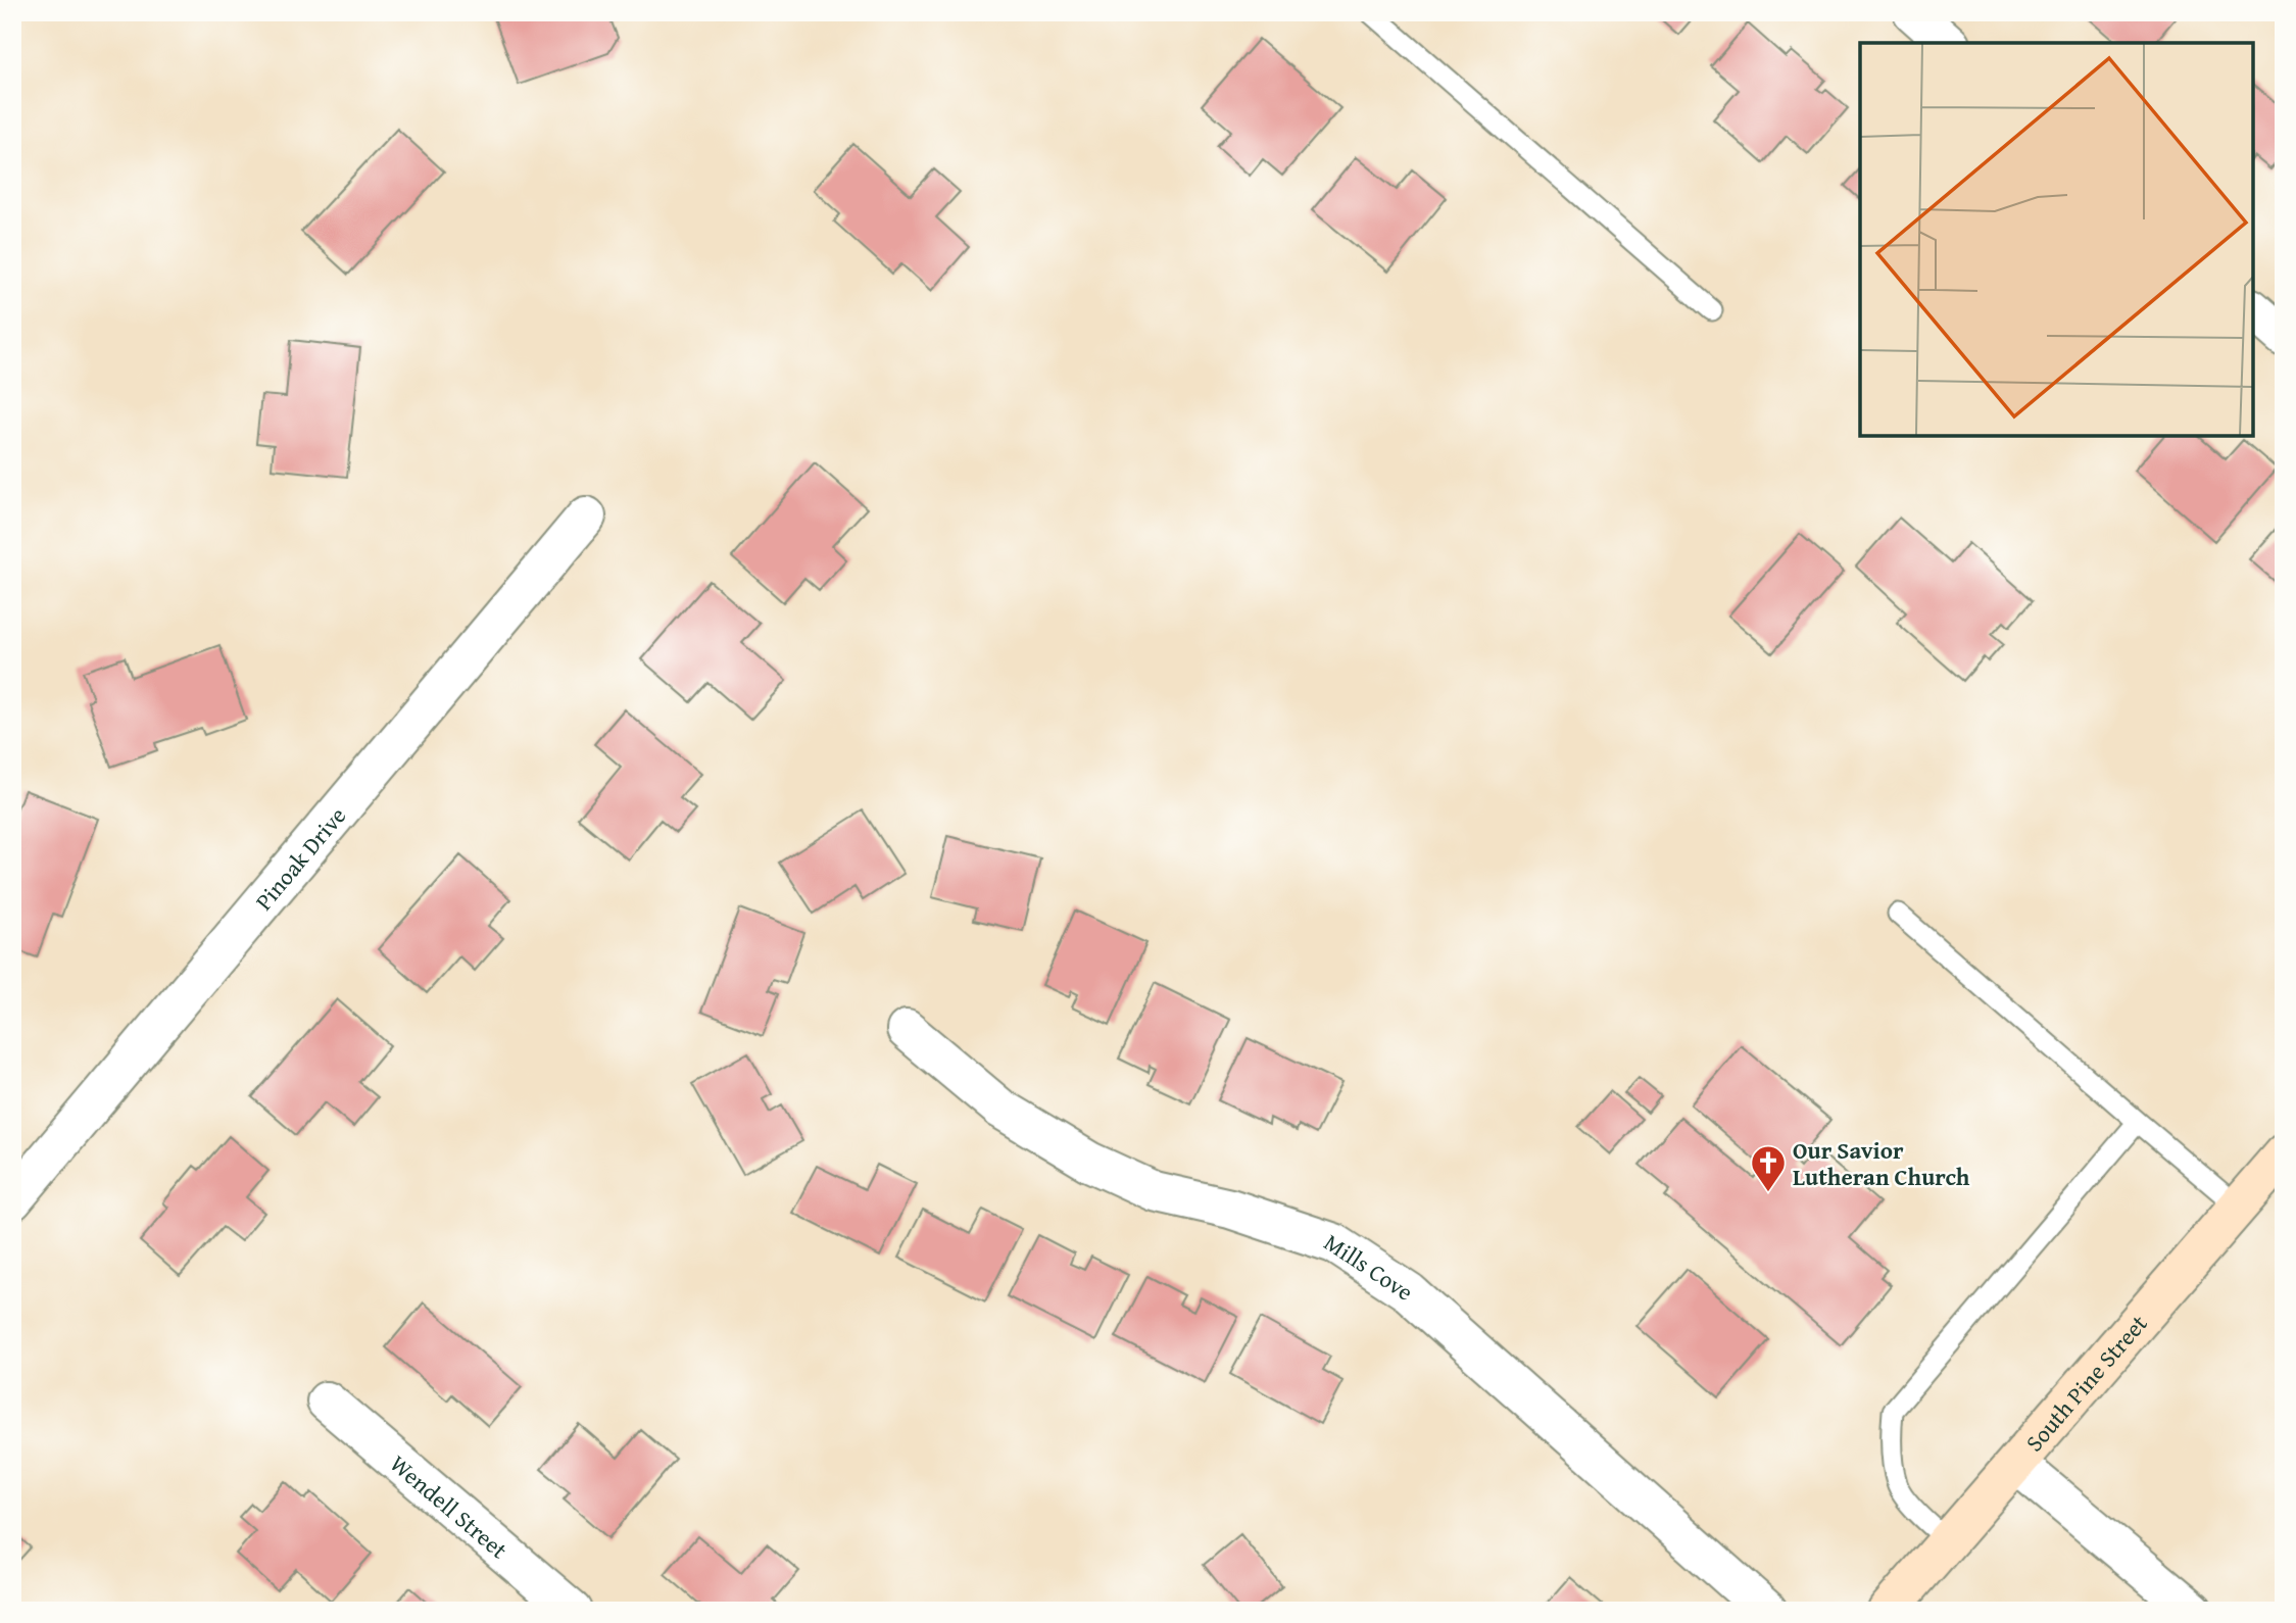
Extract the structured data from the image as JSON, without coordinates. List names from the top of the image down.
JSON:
{
  "streets": {
    "main road": ["South Pine Street"],
    "street": ["Pinoak Drive", "Mills Cove", "Wendell Street"]
  },
  "places": {
    "church": ["Our Savior Lutheran Church"]
  }
}
